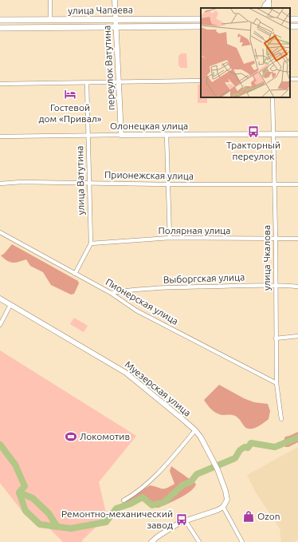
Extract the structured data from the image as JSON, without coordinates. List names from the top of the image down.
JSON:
{
  "streets": {
    "main road": [
      "улица Чапаева",
      "переулок Ватутина",
      "Олонецкая улица",
      "Муезерская улица"
    ],
    "street": [
      "Прионежская улица",
      "улица Ватутина",
      "Полярная улица",
      "улица Чкалова",
      "Выборгская улица",
      "Пионерская улица"
    ]
  },
  "crossings": [
    ["улица Чапаева", "переулок Ватутина"],
    ["переулок Ватутина", "Олонецкая улица"],
    ["Олонецкая улица", "улица Ватутина"],
    ["Олонецкая улица", "улица Чкалова"],
    ["Прионежская улица", "улица Ватутина"],
    ["Прионежская улица", "улица Чкалова"],
    ["улица Ватутина", "Полярная улица"],
    ["улица Ватутина", "Пионерская улица"],
    ["Полярная улица", "улица Чкалова"],
    ["улица Чкалова", "Выборгская улица"],
    ["улица Чкалова", "Пионерская улица"],
    ["Выборгская улица", "Пионерская улица"]
  ],
  "places": {
    "hotel": ["Гостевой дом «Привал»"],
    "bus stop": ["Тракторный переулок", "Ремонтно-механический завод"],
    "sports": ["Локомотив"],
    "shop": ["Ozon"]
  }
}
